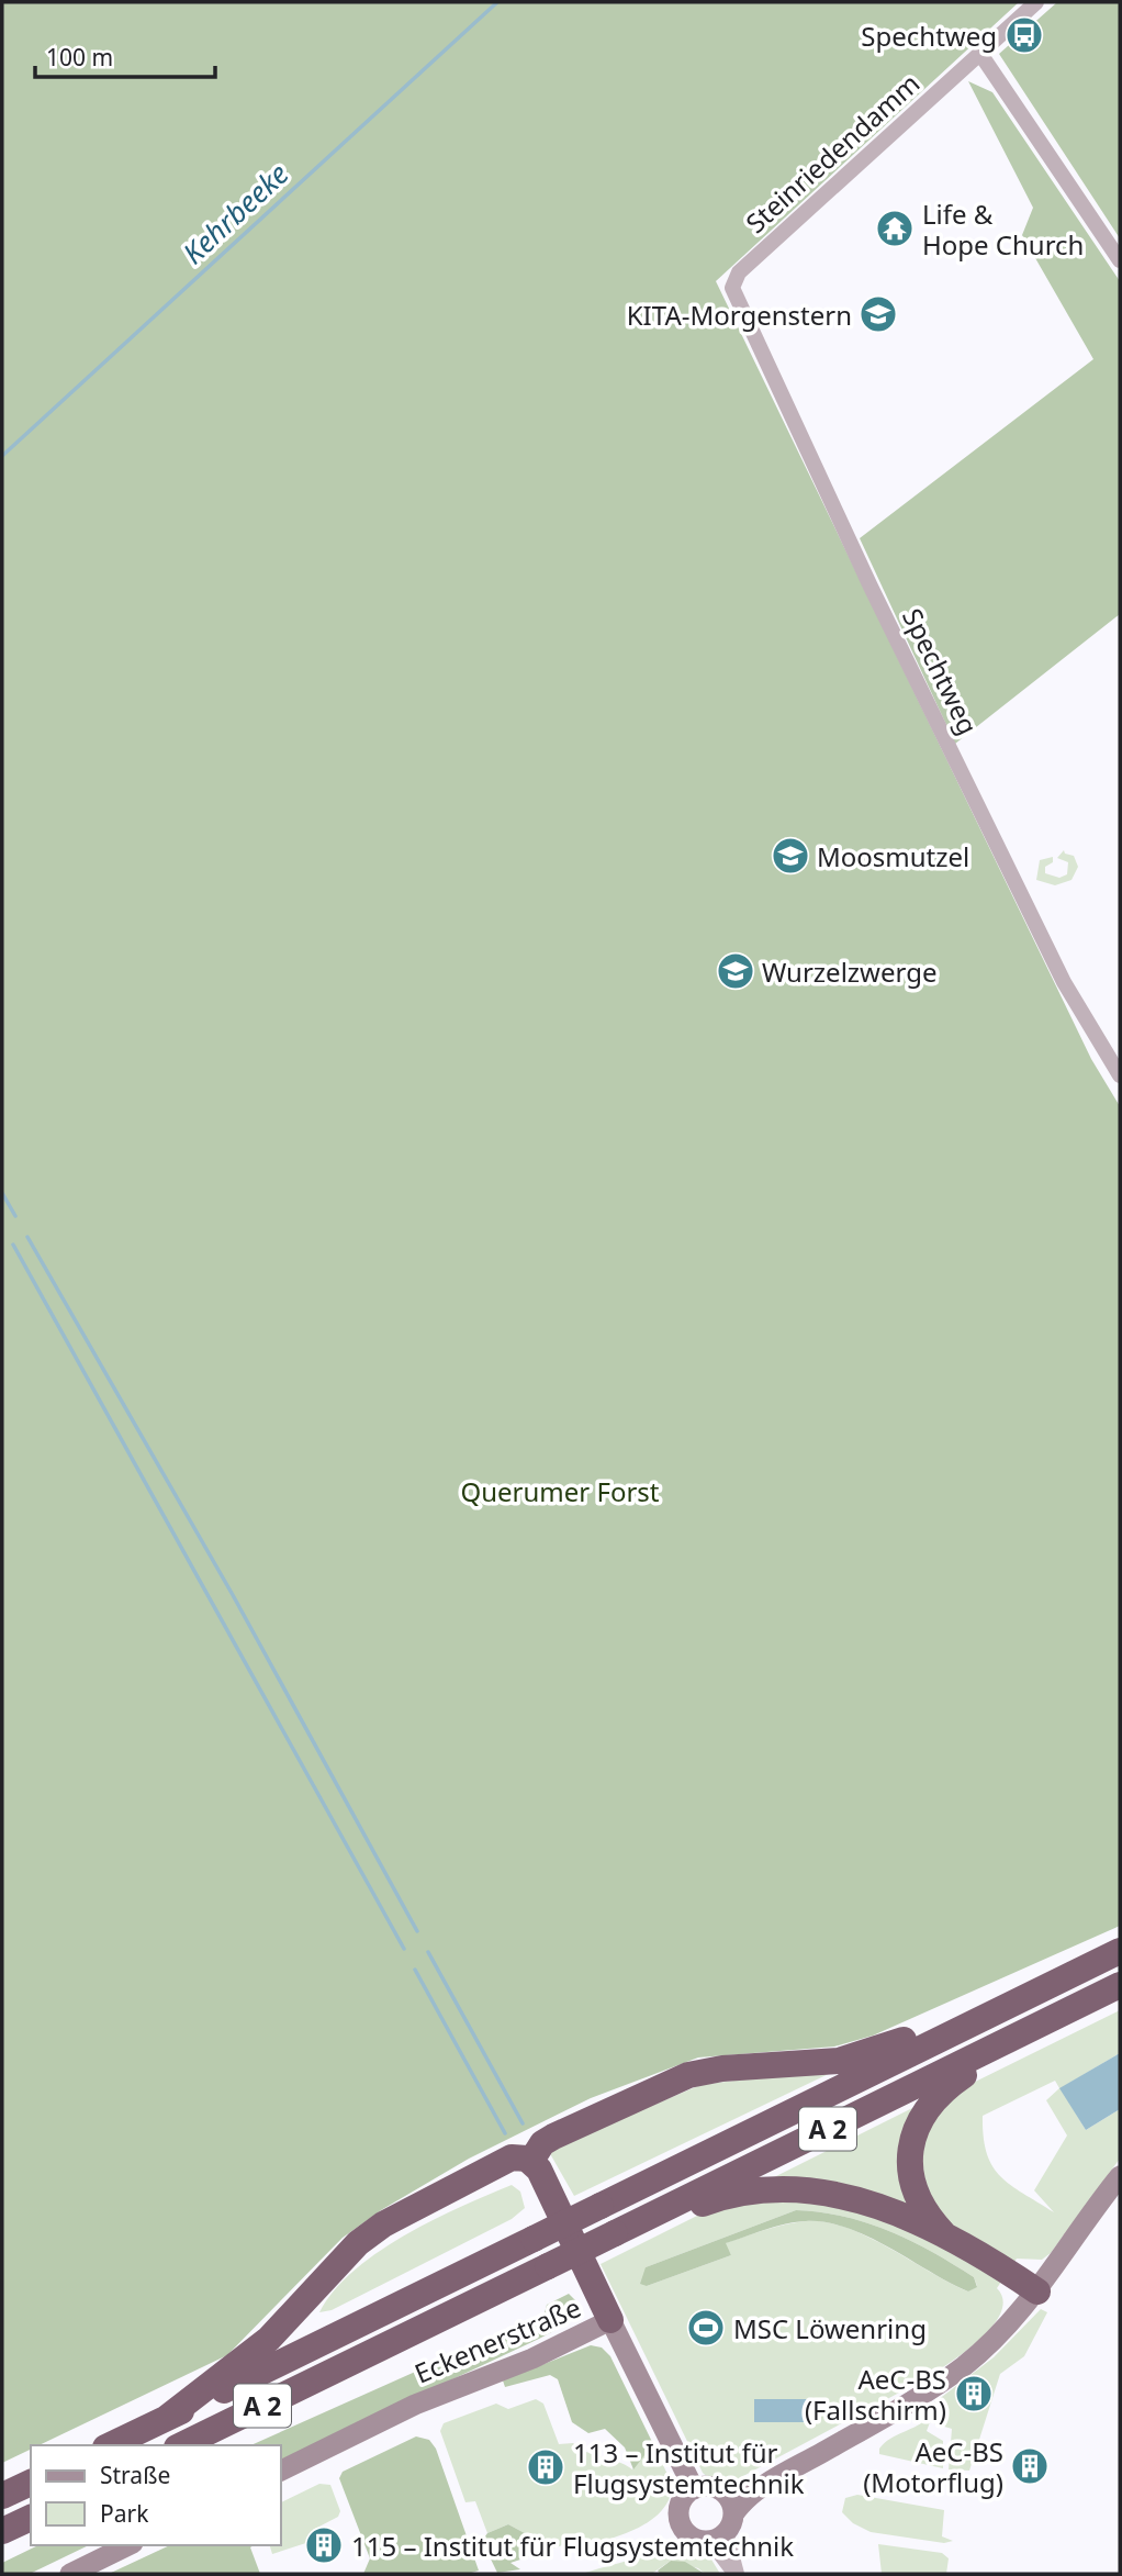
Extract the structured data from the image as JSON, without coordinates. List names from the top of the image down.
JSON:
{
  "streets": {
    "highway": ["A 2"],
    "main road": ["Eckenerstraße"],
    "street": ["Steinriedendamm", "Spechtweg"]
  },
  "crossings": [
    ["Steinriedendamm", "Spechtweg"]
  ],
  "water": ["Kehrbeeke"],
  "parks": ["Querumer Forst"],
  "places": {
    "bus stop": ["Spechtweg"],
    "temple": ["Life & Hope Church"],
    "school or university": ["KITA-Morgenstern", "Moosmutzel", "Wurzelzwerge"],
    "sports": ["MSC Löwenring"],
    "building": [
      "AeC-BS (Fallschirm)",
      "AeC-BS (Motorflug)",
      "113 – Institut für Flugsystemtechnik",
      "115 – Institut für Flugsystemtechnik"
    ]
  },
  "legend": ["Straße", "Park"],
  "scale_bar": "100 m"
}
